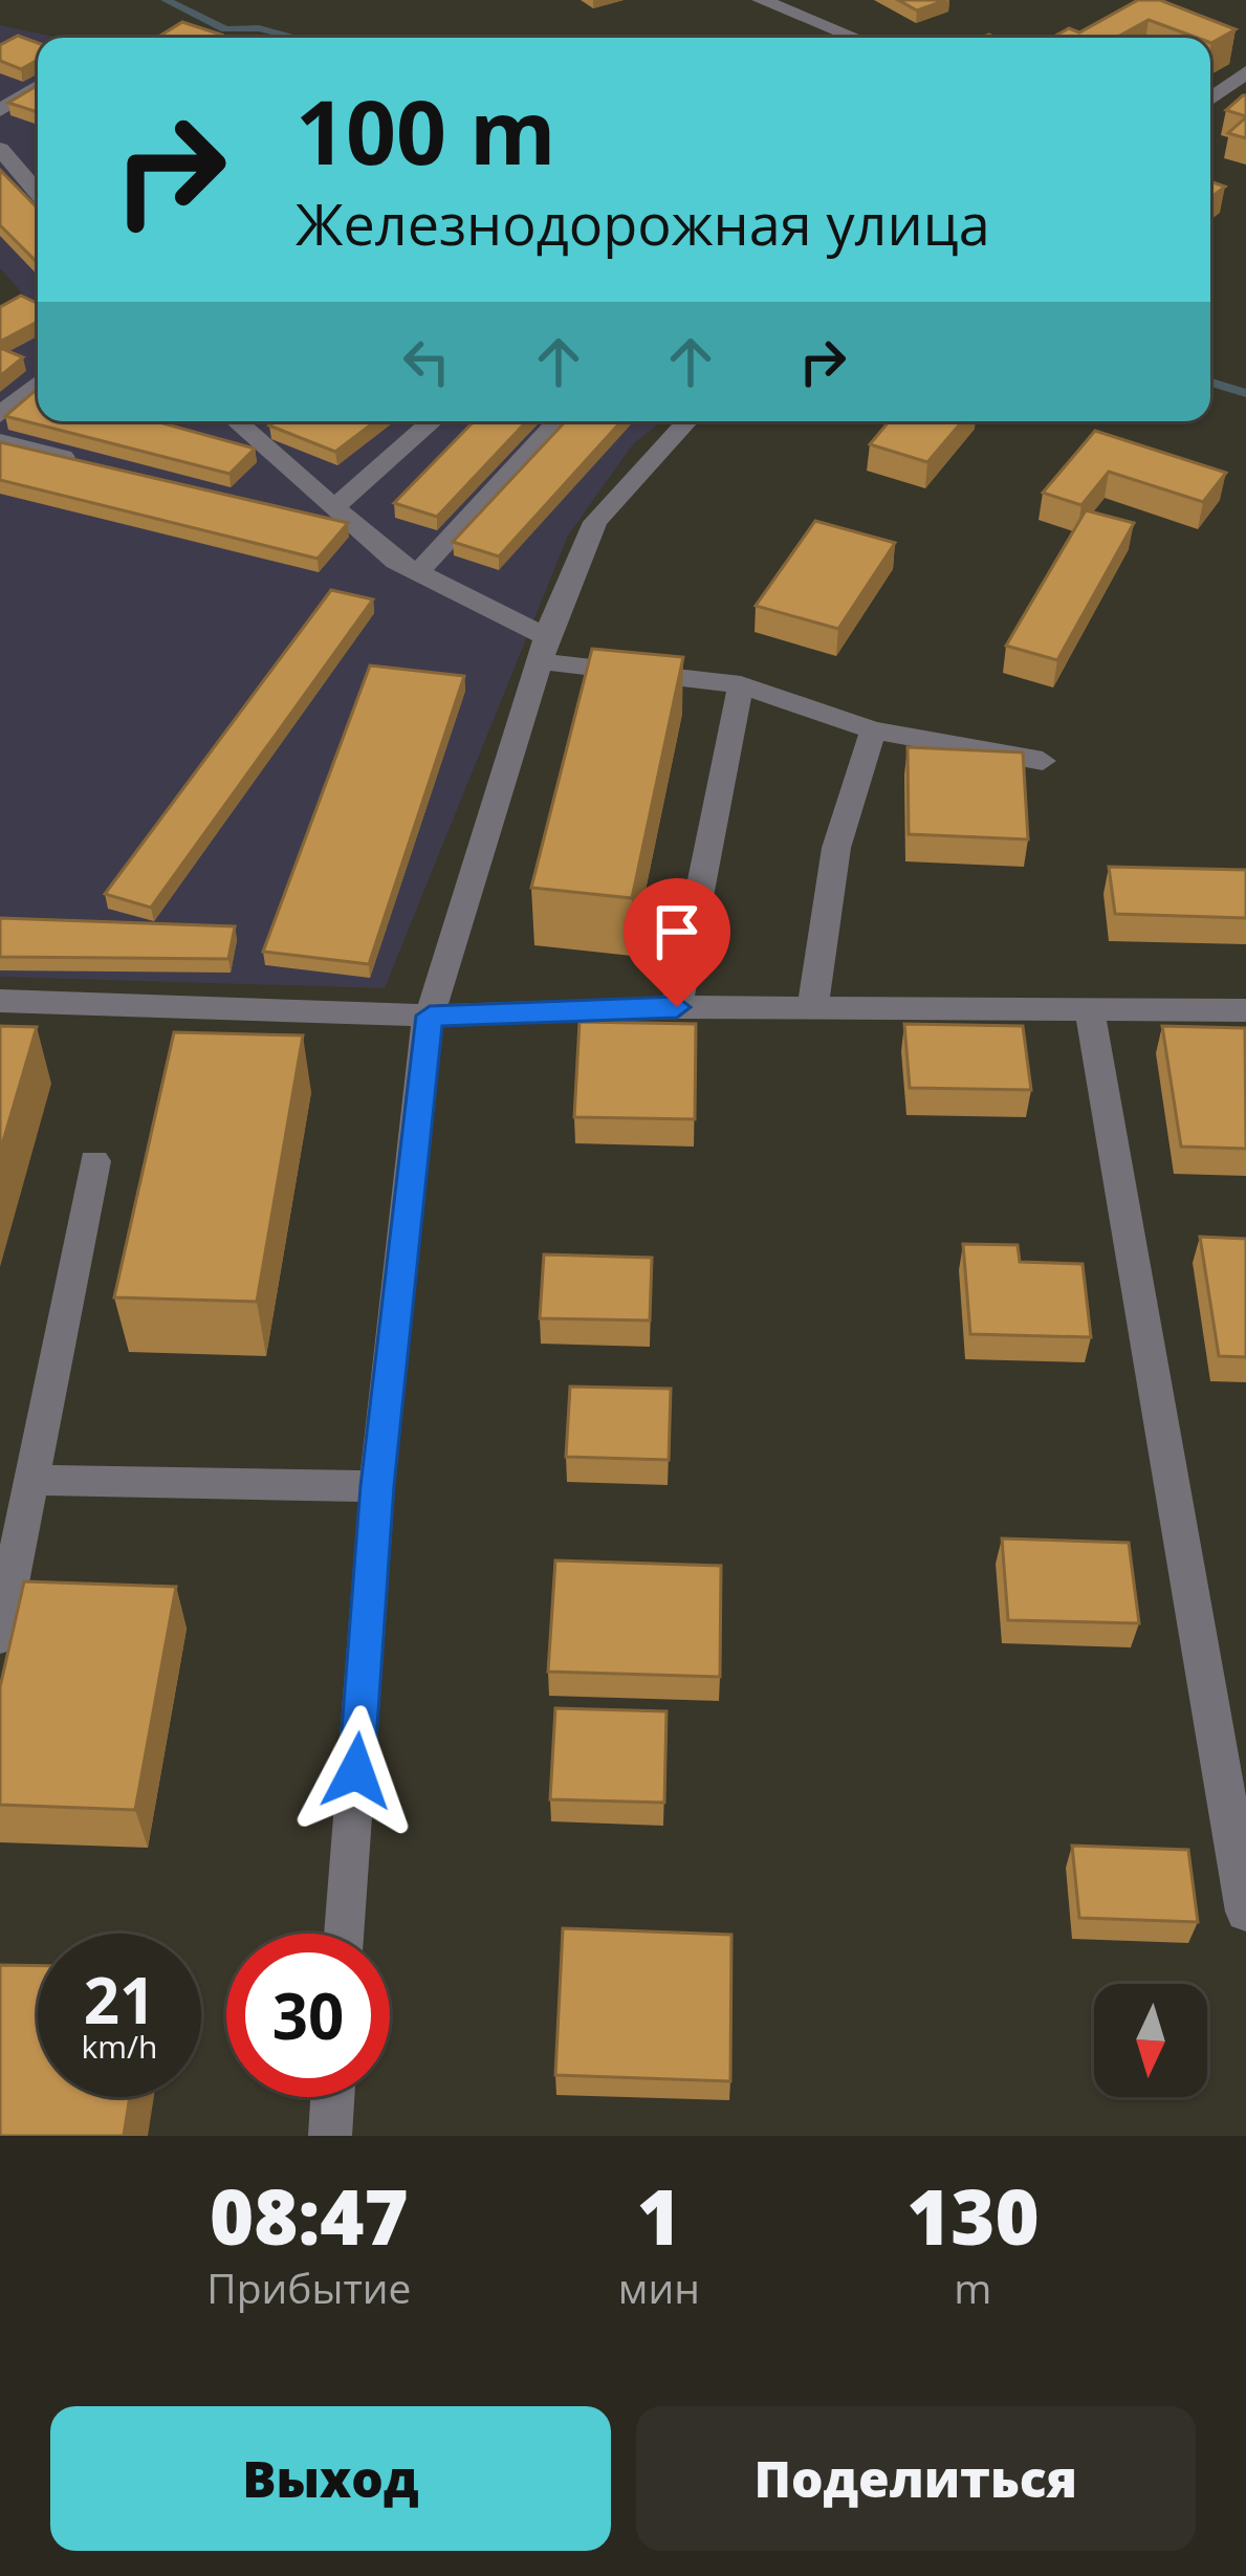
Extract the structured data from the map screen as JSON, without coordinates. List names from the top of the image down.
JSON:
{
  "north": "bottom",
  "page": {
    "turn": ["100 m", "Железнодорожная улица"],
    "speed": "21 km/h",
    "limit": "30",
    "eta": [
      "08:47",
      "Прибытие",
      "1",
      "мин",
      "130",
      "m"
    ],
    "buttons": ["Выход", "Поделиться"]
  }
}
